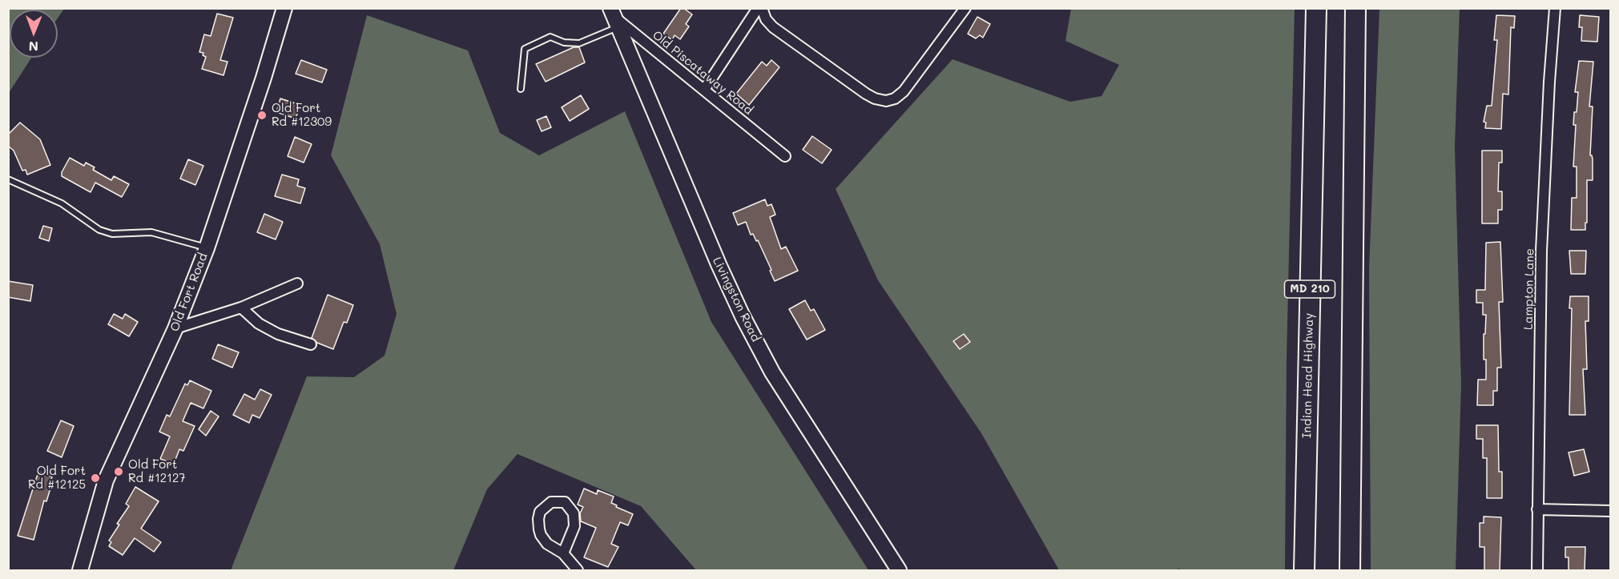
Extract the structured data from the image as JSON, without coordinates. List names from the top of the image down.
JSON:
{
  "streets": {
    "highway": ["MD 210", "Indian Head Highway"],
    "main road": ["Old Fort Road", "Livingston Road"],
    "street": ["Old Piscataway Road", "Lampton Lane"]
  },
  "crossings": [
    ["Old Piscataway Road", "Livingston Road"]
  ],
  "places": ["Old Fort Rd #12309", "Old Fort Rd #12127", "Old Fort Rd #12125"],
  "north": "bottom"
}
